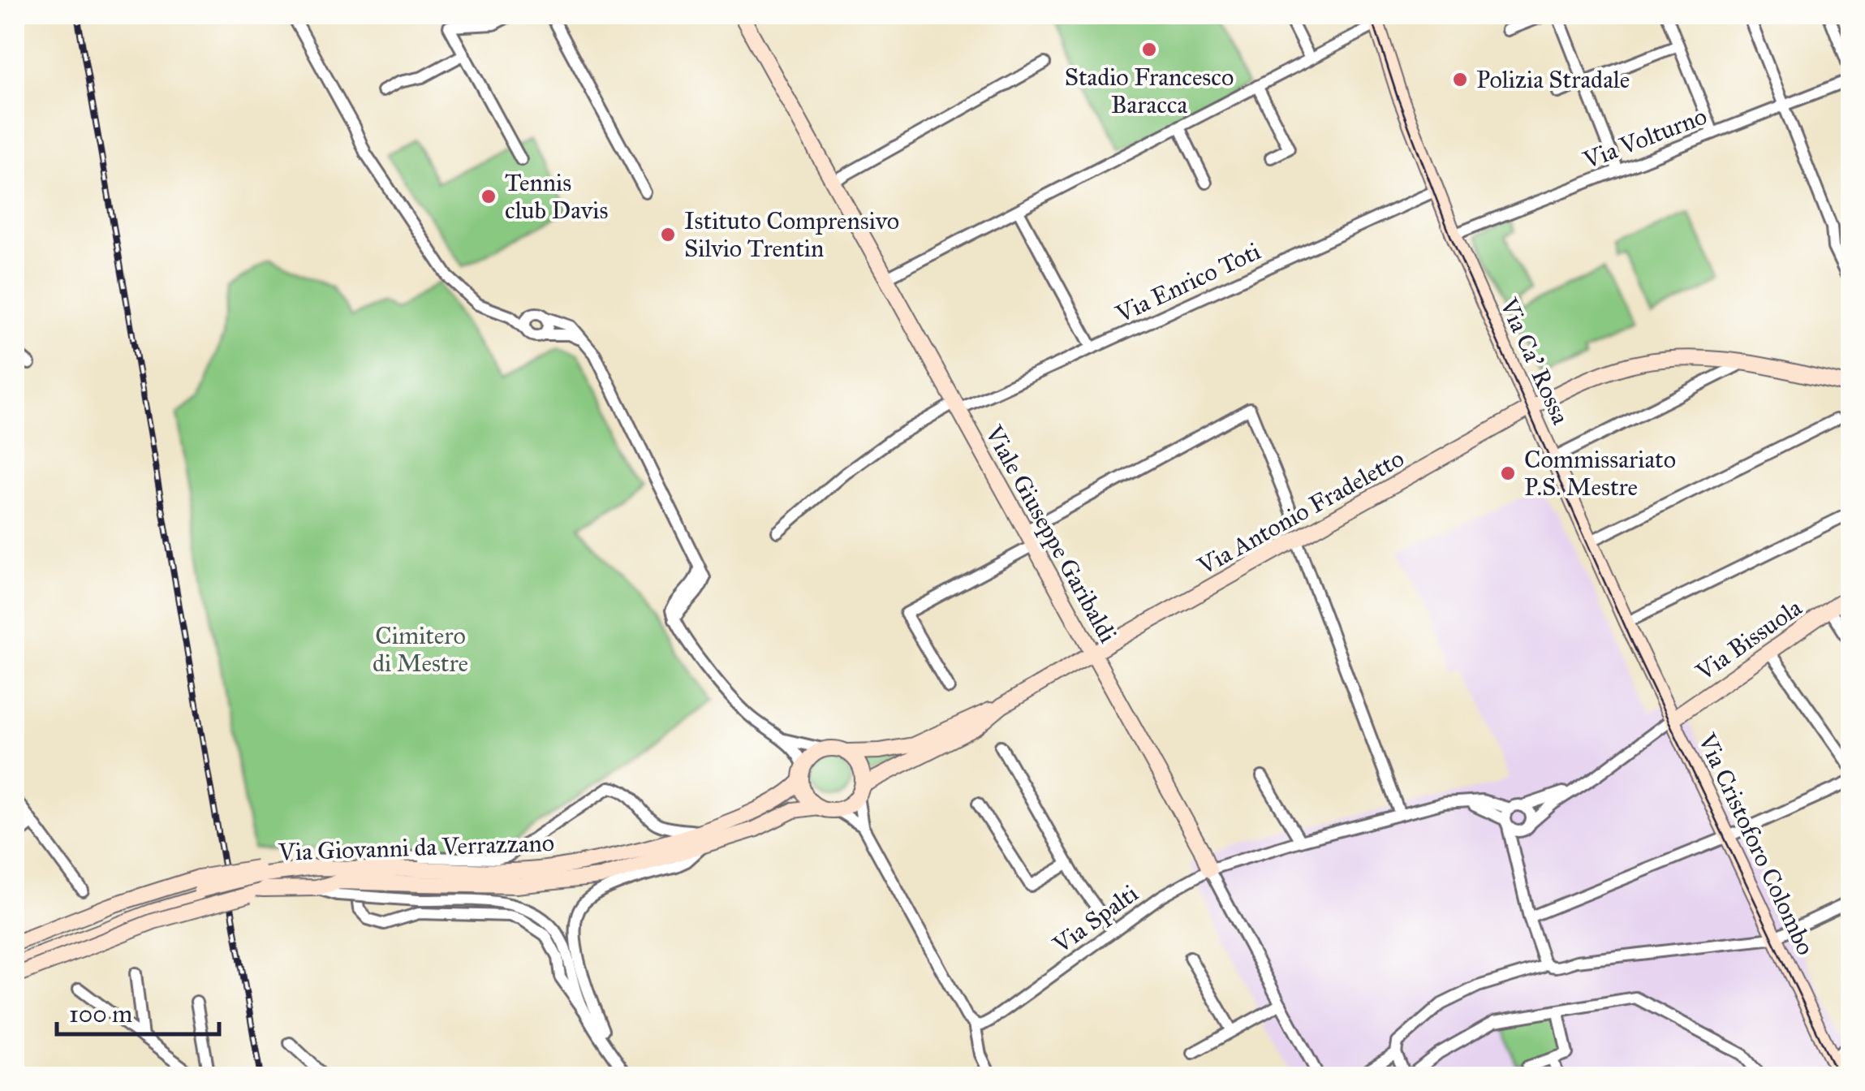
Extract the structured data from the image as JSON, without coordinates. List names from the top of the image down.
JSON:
{
  "streets": {
    "main road": [
      "Via Ca' Rossa",
      "Via Antonio Fradeletto",
      "Viale Giuseppe Garibaldi",
      "Via Bissuola",
      "Via Cristoforo Colombo",
      "Via Giovanni da Verrazzano"
    ],
    "street": ["Via Volturno", "Via Enrico Toti", "Via Spalti"]
  },
  "crossings": [
    ["Via Volturno", "Via Ca' Rossa"],
    ["Via Enrico Toti", "Via Ca' Rossa"],
    ["Via Enrico Toti", "Viale Giuseppe Garibaldi"],
    ["Via Ca' Rossa", "Via Antonio Fradeletto"],
    ["Via Ca' Rossa", "Via Bissuola"],
    ["Via Ca' Rossa", "Via Cristoforo Colombo"],
    ["Via Antonio Fradeletto", "Viale Giuseppe Garibaldi"],
    ["Viale Giuseppe Garibaldi", "Via Spalti"],
    ["Via Bissuola", "Via Cristoforo Colombo"]
  ],
  "parks": ["Cimitero di Mestre"],
  "places": [
    "Stadio Francesco Baracca",
    "Polizia Stradale",
    "Tennis club Davis",
    "Istituto Comprensivo Silvio Trentin",
    "Commissariato P.S. Mestre"
  ],
  "scale_bar": "100 m"
}
